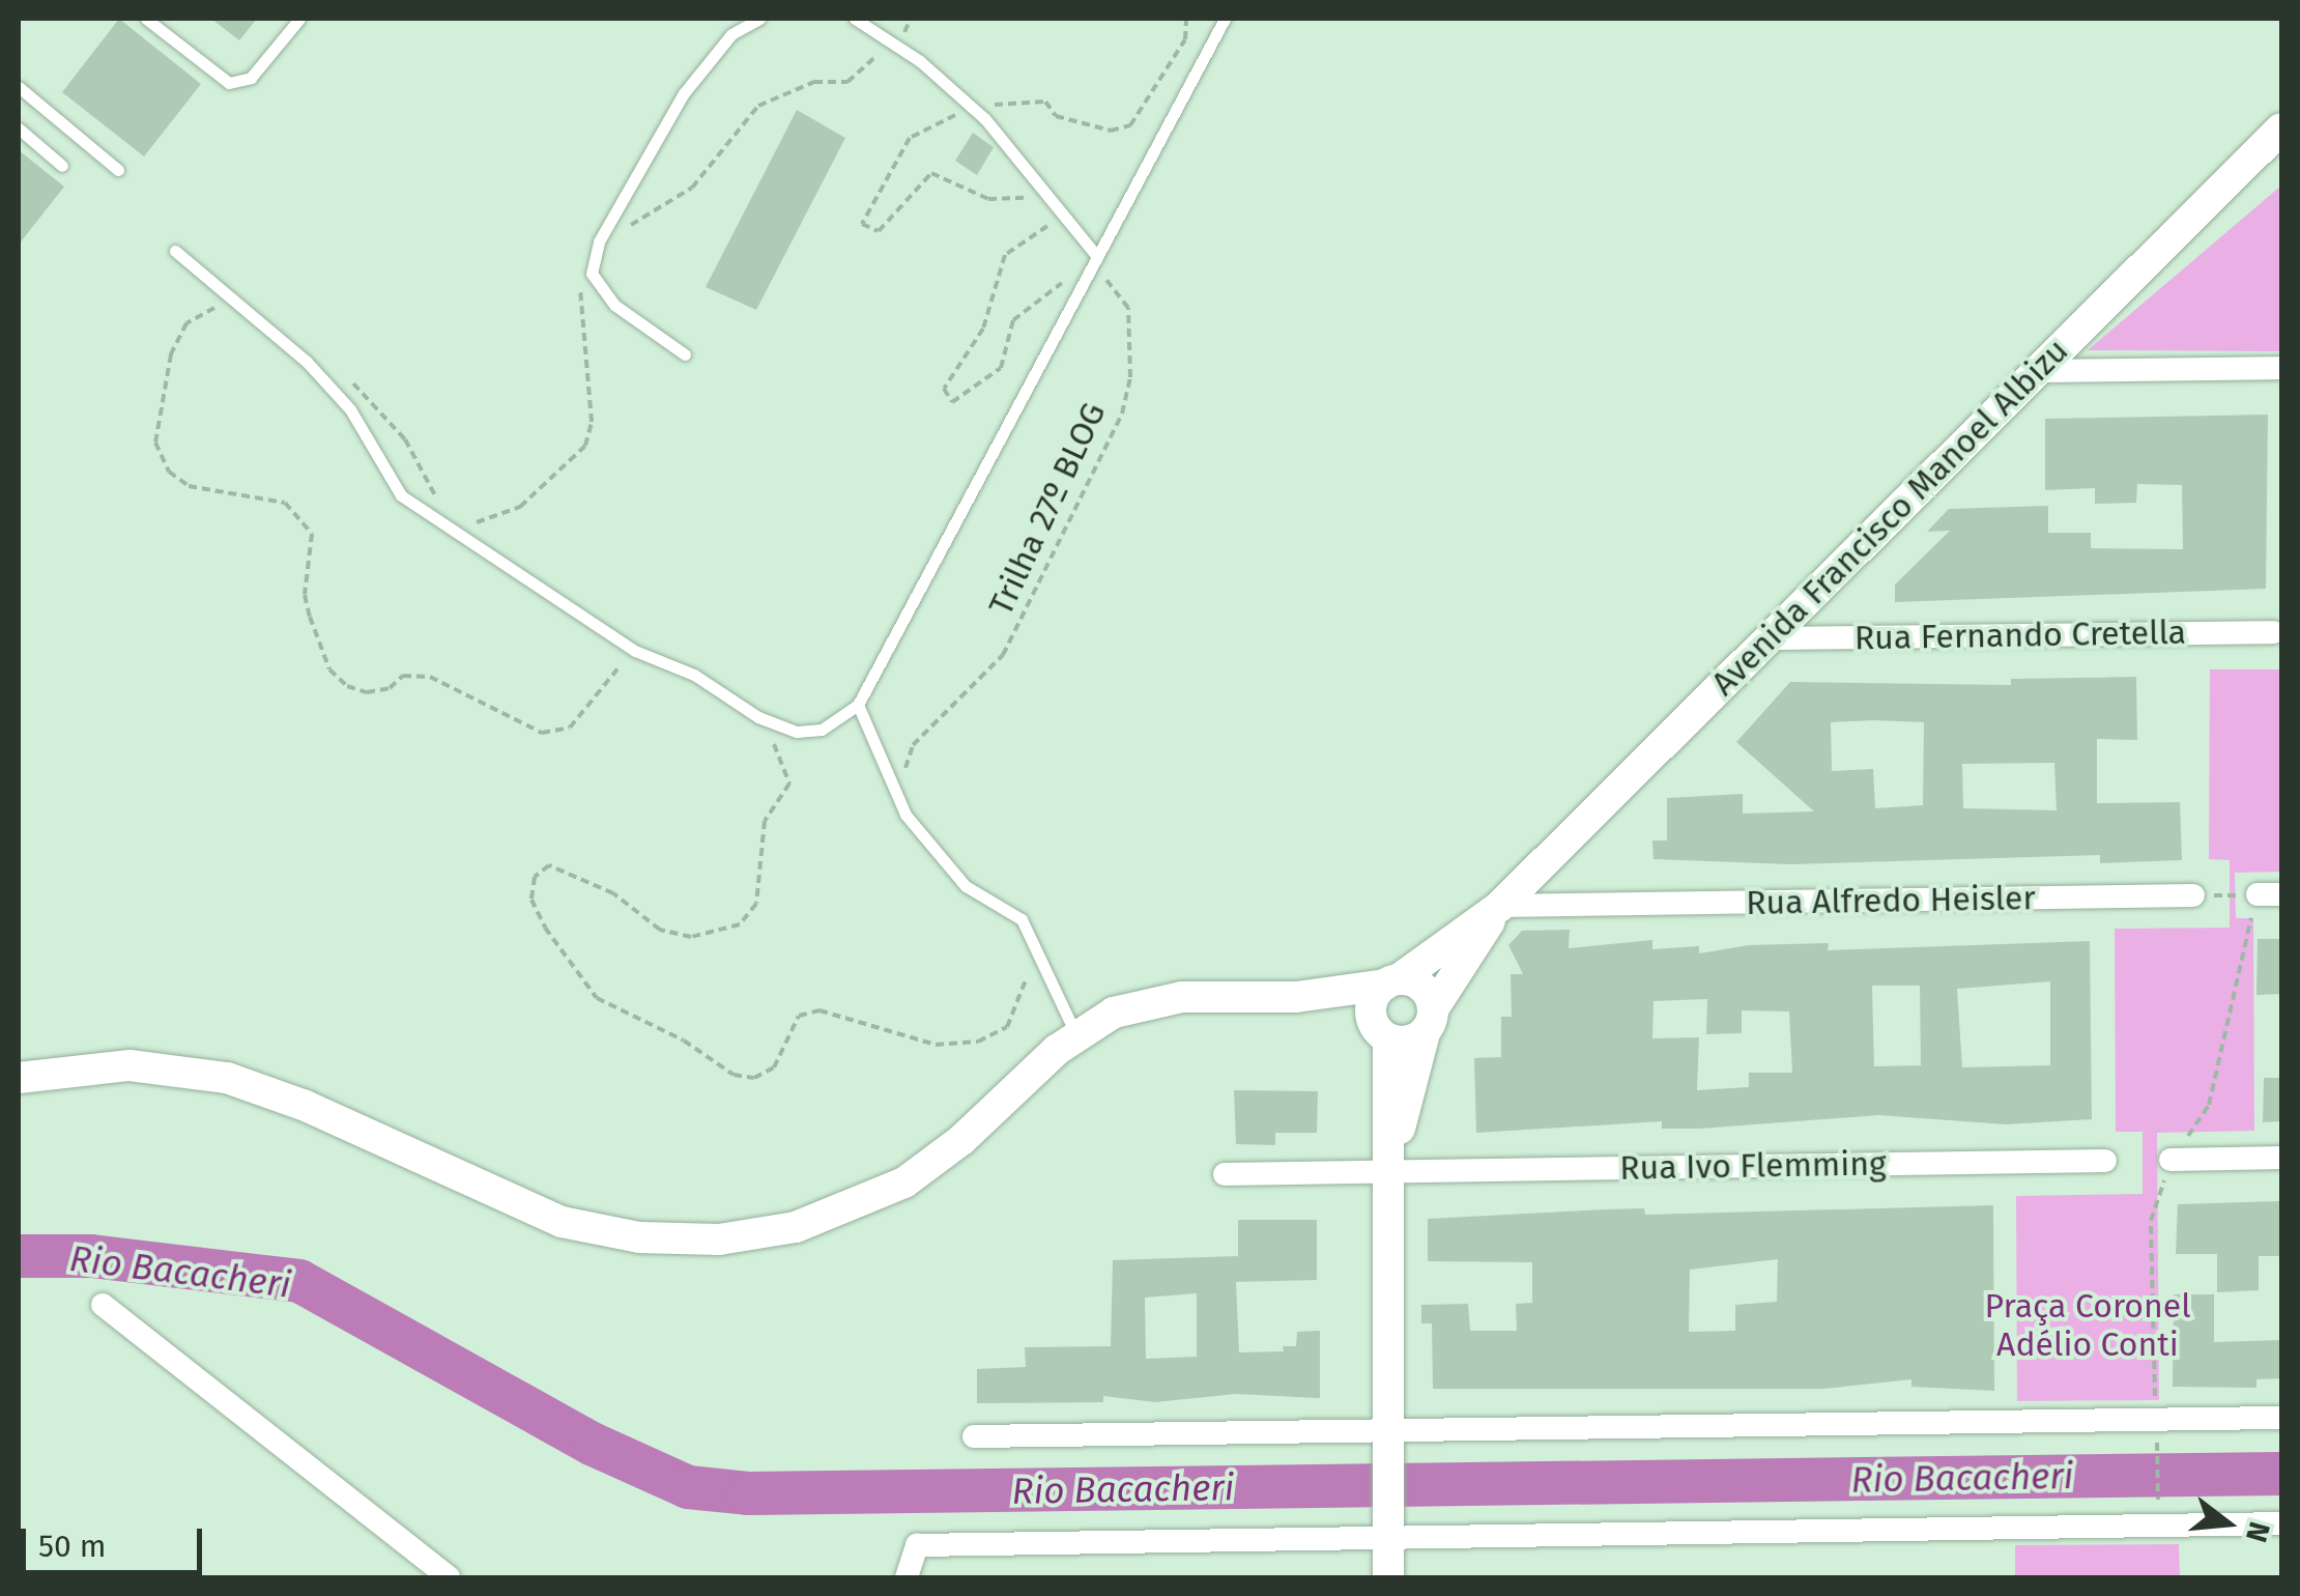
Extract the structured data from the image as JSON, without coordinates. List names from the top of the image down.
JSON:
{
  "streets": {
    "street": [
      "Avenida Francisco Manoel Albizu",
      "Rua Fernando Cretella",
      "Rua Alfredo Heisler",
      "Rua Ivo Flemming"
    ],
    "path": ["Trilha 27º BLOG"]
  },
  "crossings": [
    ["Avenida Francisco Manoel Albizu", "Rua Fernando Cretella"],
    ["Avenida Francisco Manoel Albizu", "Rua Alfredo Heisler"],
    ["Avenida Francisco Manoel Albizu", "Rua Ivo Flemming"]
  ],
  "water": ["Rio Bacacheri"],
  "parks": ["Praça Coronel Adélio Conti"],
  "scale_bar": "50 m",
  "north": "right"
}
